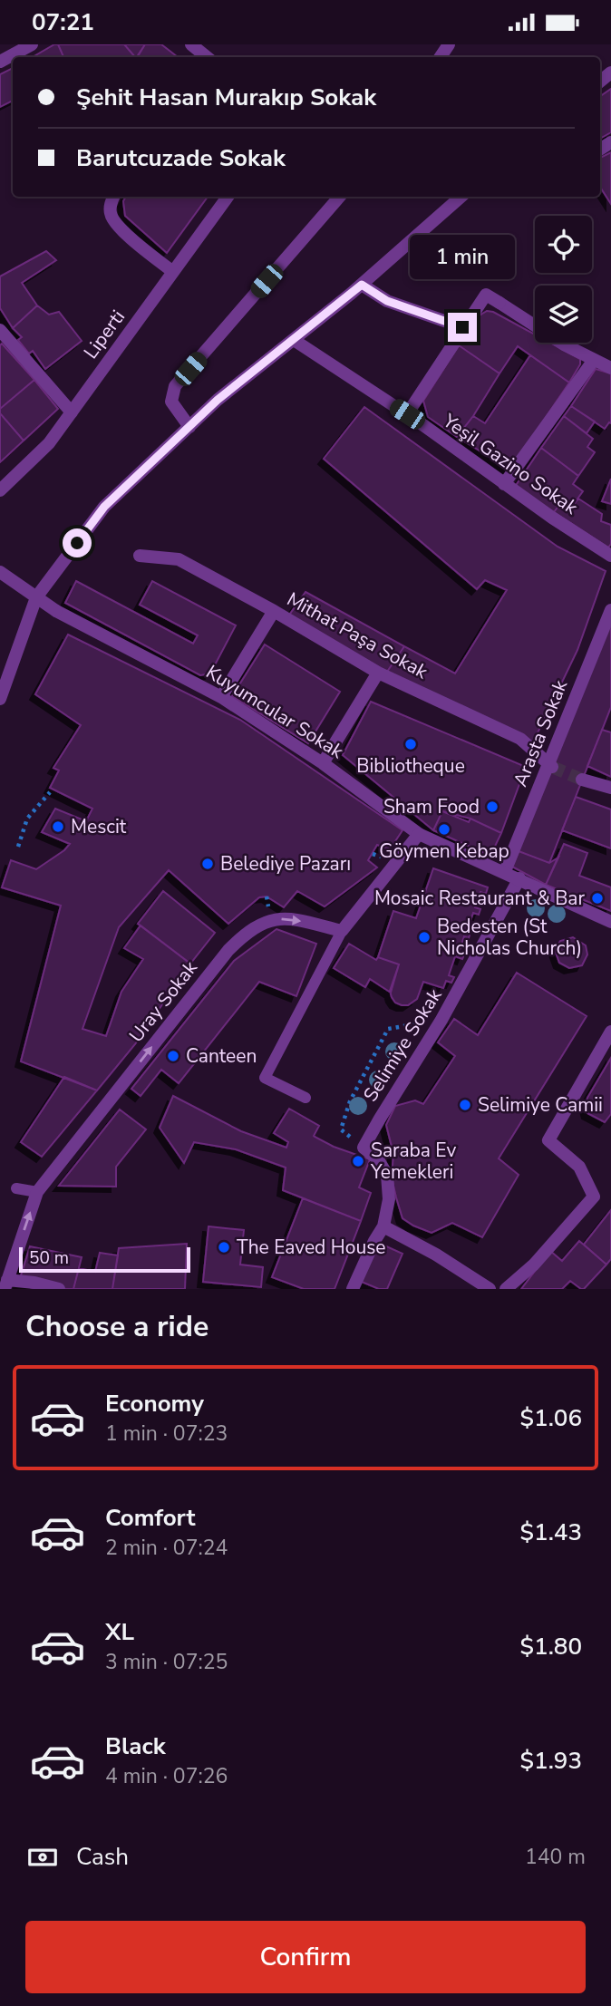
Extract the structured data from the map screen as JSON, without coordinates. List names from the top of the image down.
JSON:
{
  "streets": {
    "street": [
      "Liperti",
      "Yeşil Gazino Sokak",
      "Mithat Paşa Sokak",
      "Kuyumcular Sokak",
      "Arasta Sokak",
      "Uray Sokak",
      "Selimiye Sokak"
    ]
  },
  "crossings": [
    ["Mithat Paşa Sokak", "Arasta Sokak"],
    ["Kuyumcular Sokak", "Arasta Sokak"],
    ["Kuyumcular Sokak", "Selimiye Sokak"]
  ],
  "one_way": ["Uray Sokak"],
  "places": [
    "Bibliotheque",
    "Sham Food",
    "Mescit",
    "Göymen Kebap",
    "Belediye Pazarı",
    "Mosaic Restaurant & Bar",
    "Bedesten (St Nicholas Church)",
    "Canteen",
    "Selimiye Camii",
    "Saraba Ev Yemekleri",
    "The Eaved House"
  ],
  "scale_bar": "50 m",
  "page": {
    "status": "07:21",
    "banner": ["Şehit Hasan Murakıp Sokak", "Barutcuzade Sokak"],
    "bubble": "1 min",
    "scale": "50 m",
    "heading": "Choose a ride",
    "list": [
      {
        "name": "Economy",
        "note": "1 min · 07:23",
        "value": "$1.06"
      },
      {
        "name": "Comfort",
        "note": "2 min · 07:24",
        "value": "$1.43"
      },
      {
        "name": "XL",
        "note": "3 min · 07:25",
        "value": "$1.80"
      },
      {
        "name": "Black",
        "note": "4 min · 07:26",
        "value": "$1.93"
      }
    ],
    "pay": ["Cash", "140 m"],
    "buttons": "Confirm"
  }
}
